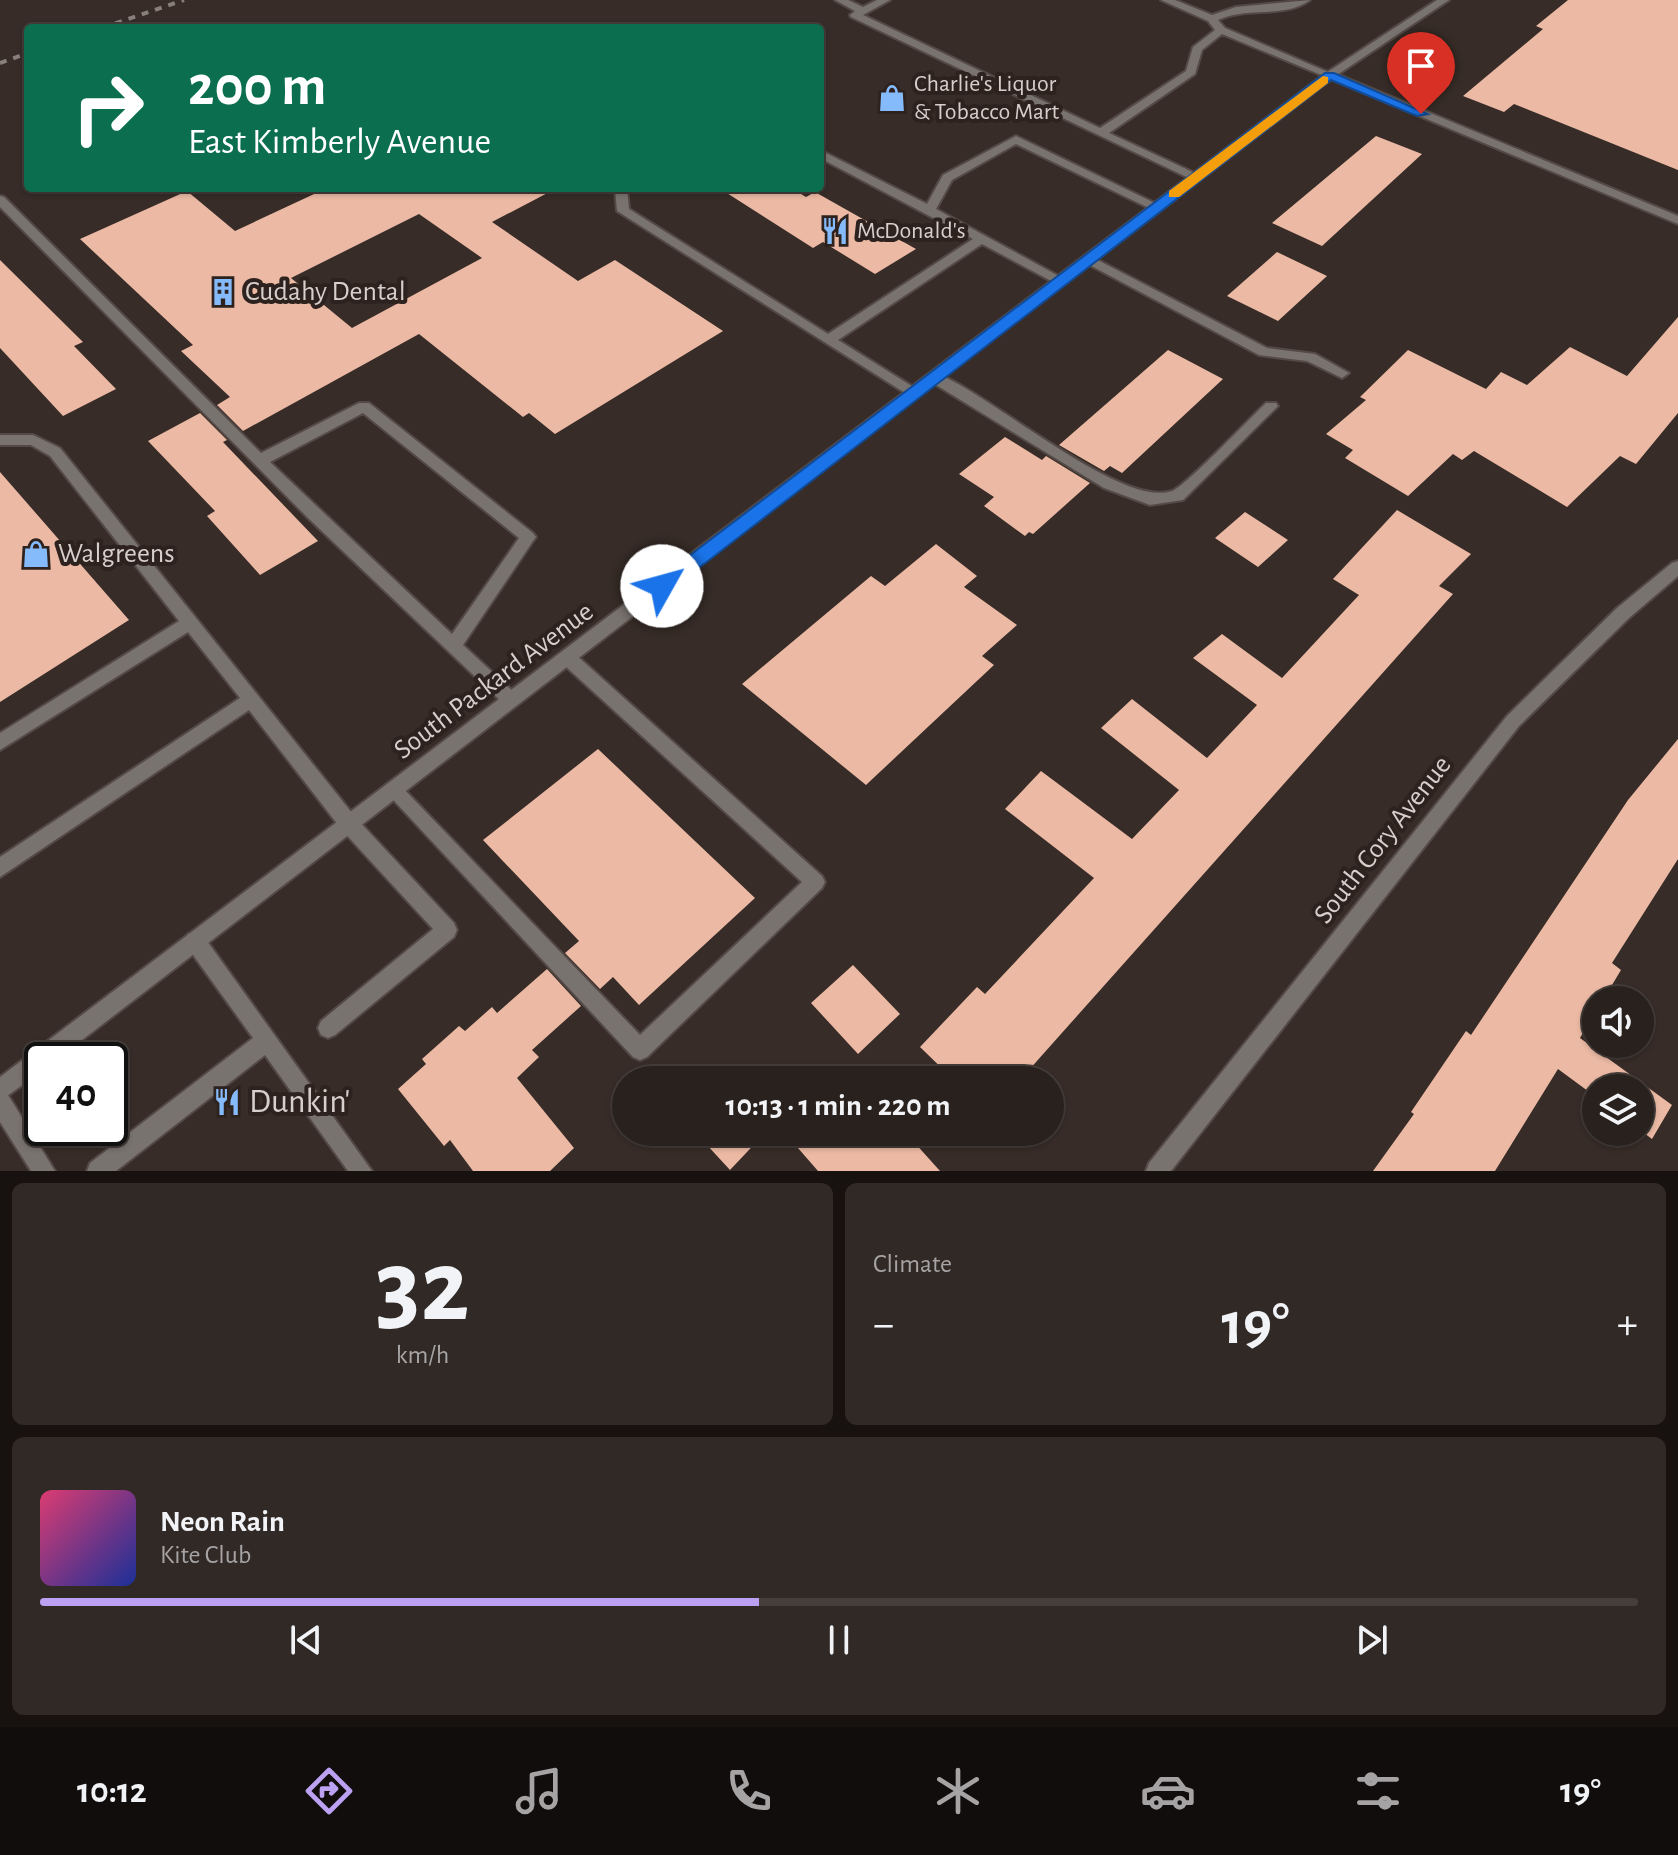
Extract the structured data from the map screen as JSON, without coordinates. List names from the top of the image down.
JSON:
{
  "streets": {
    "street": ["South Packard Avenue", "South Cory Avenue"]
  },
  "places": {
    "shop": ["Charlie's Liquor & Tobacco Mart", "Walgreens"],
    "restaurant": ["McDonald's", "Dunkin'"],
    "building": ["Cudahy Dental"]
  },
  "page": {
    "turn": ["200 m", "East Kimberly Avenue"],
    "limit": "40",
    "trip": "10:13 · 1 min · 220 m",
    "tile": [
      ["32", "km/h"],
      "Climate"
    ],
    "heat": ["−", "19°", "+"],
    "song": ["Neon Rain", "Kite Club"],
    "tabs": ["10:12", "19°"]
  }
}
